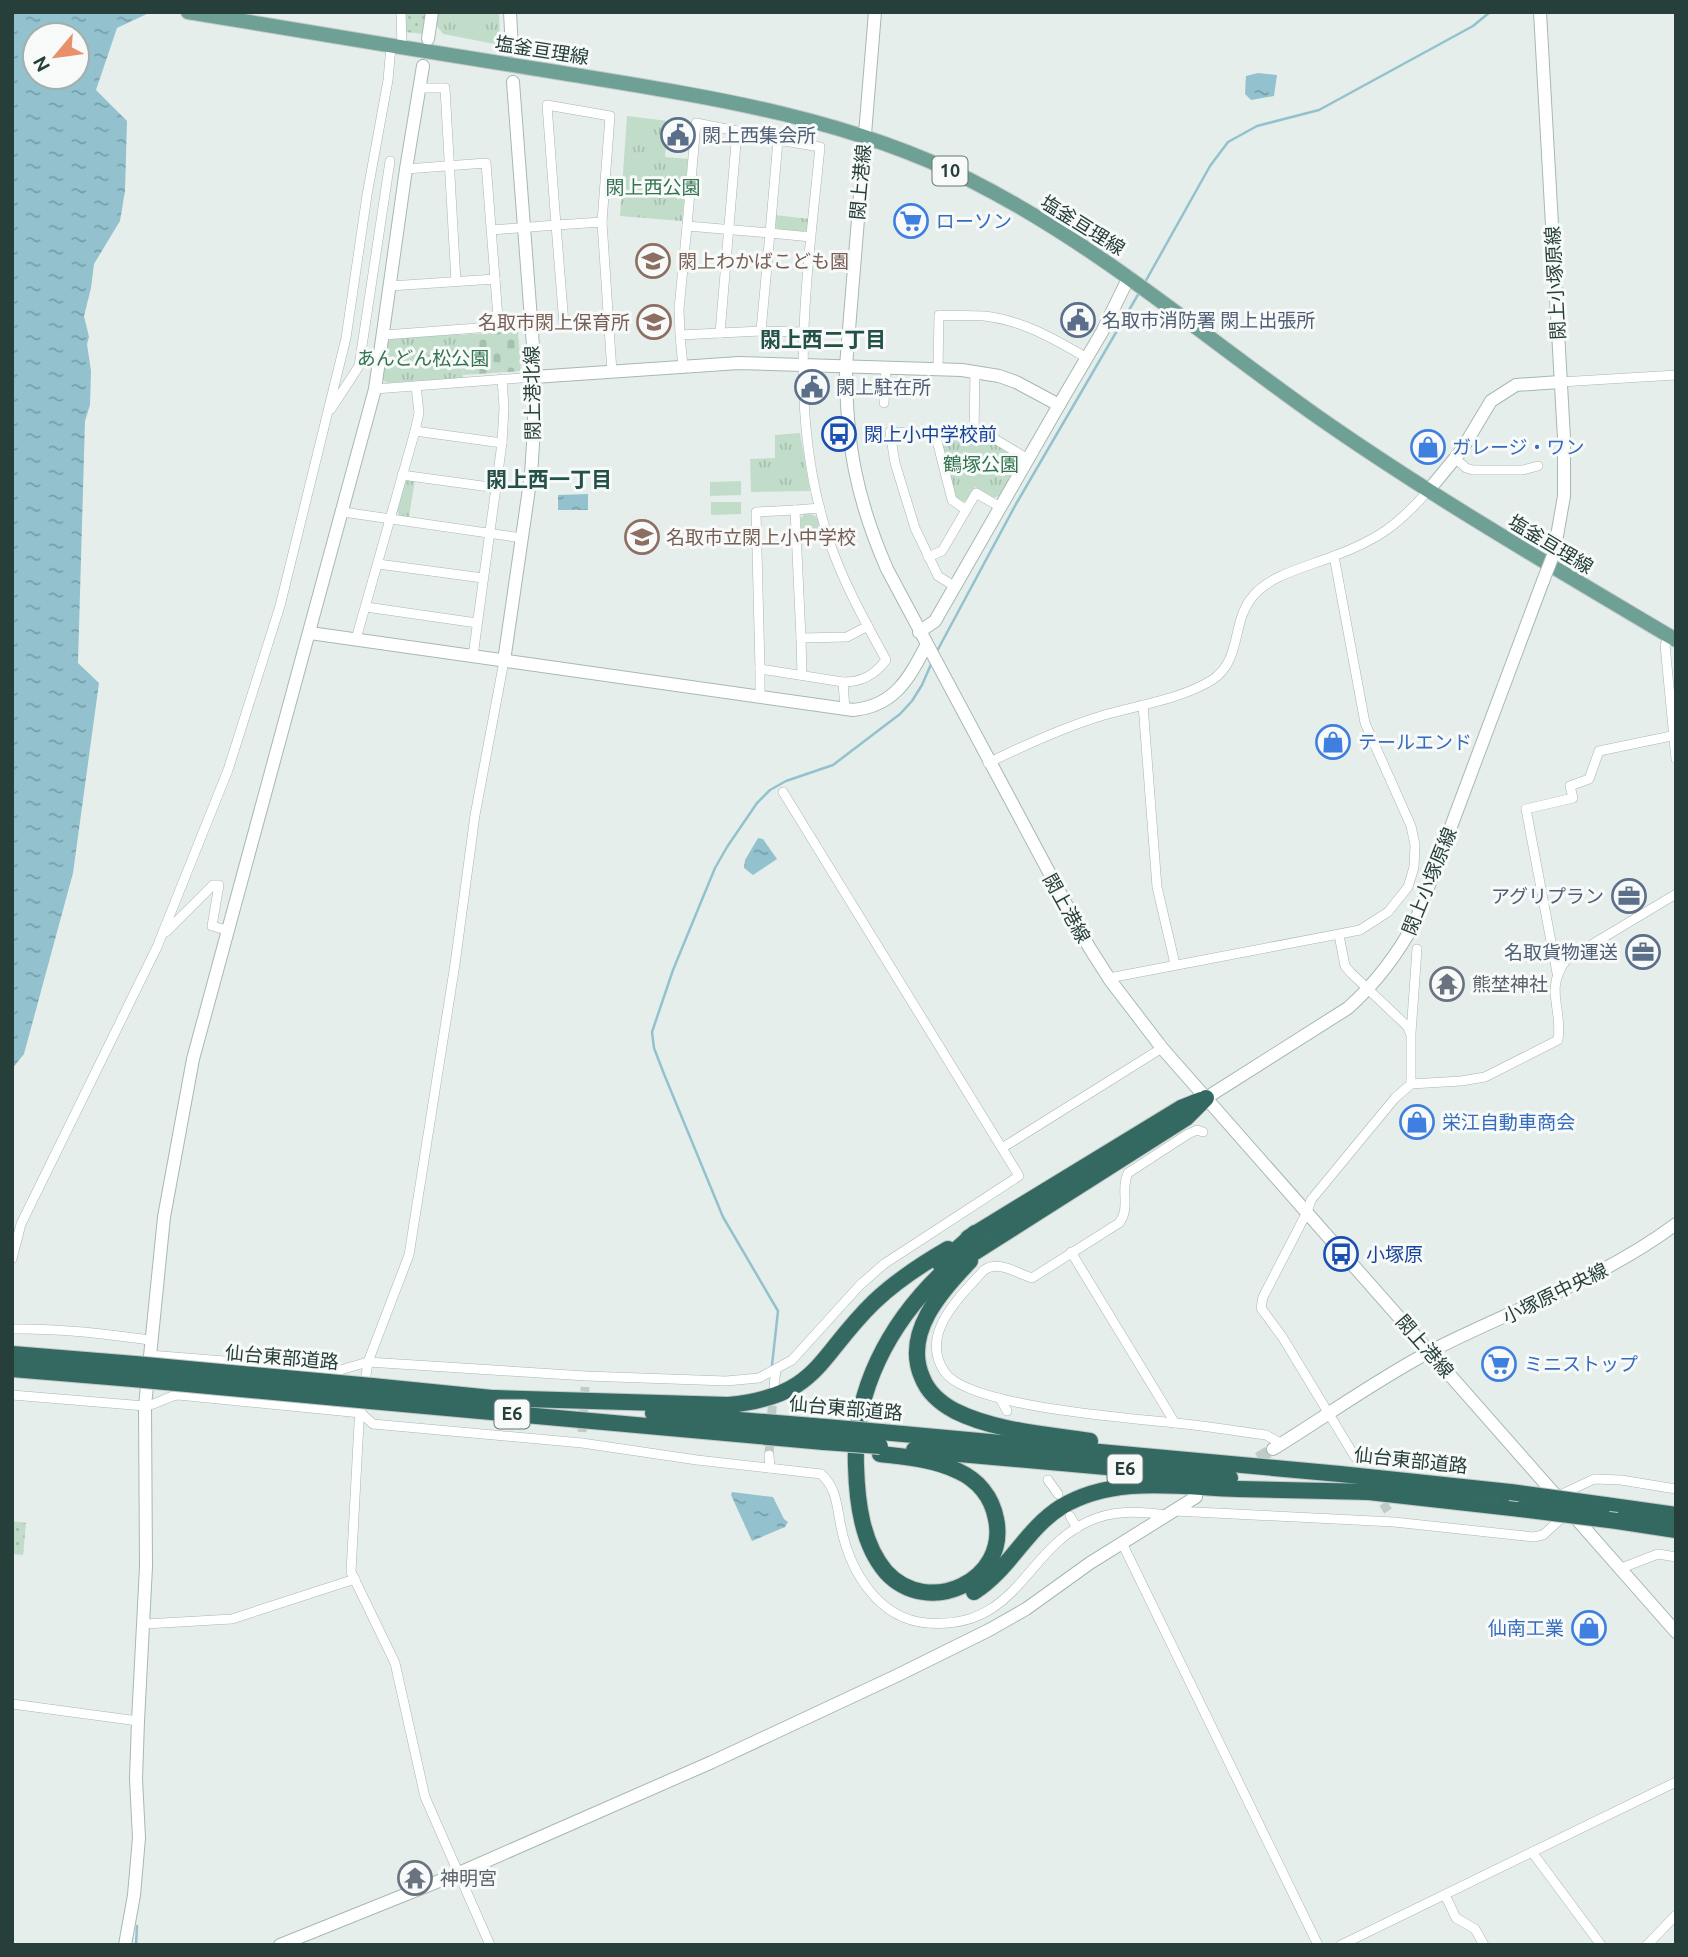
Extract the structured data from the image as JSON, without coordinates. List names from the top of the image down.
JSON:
{
  "streets": {
    "highway": ["仙台東部道路", "E6"],
    "main road": ["塩釜亘理線", "10"],
    "street": [
      "閖上港線",
      "閖上小塚原線",
      "閖上港北線",
      "小塚原中央線"
    ]
  },
  "crossings": [
    ["塩釜亘理線", "10"],
    ["塩釜亘理線", "閖上港線"],
    ["閖上港線", "閖上小塚原線"],
    ["閖上港線", "小塚原中央線"]
  ],
  "districts": ["閖上西二丁目", "閖上西一丁目"],
  "parks": ["閖上西公園", "あんどん松公園", "鶴塚公園"],
  "places": {
    "public building": ["閖上西集会所", "名取市消防署 閖上出張所", "閖上駐在所"],
    "supermarket": ["ローソン", "ミニストップ"],
    "school or university": ["閖上わかばこども園", "名取市閖上保育所", "名取市立閖上小中学校"],
    "bus stop": ["閖上小中学校前", "小塚原"],
    "shop": [
      "ガレージ・ワン",
      "テールエンド",
      "栄江自動車商会",
      "仙南工業"
    ],
    "office": ["アグリプラン", "名取貨物運送"],
    "temple": ["熊埜神社", "神明宮"]
  },
  "north": "bottom left"
}
